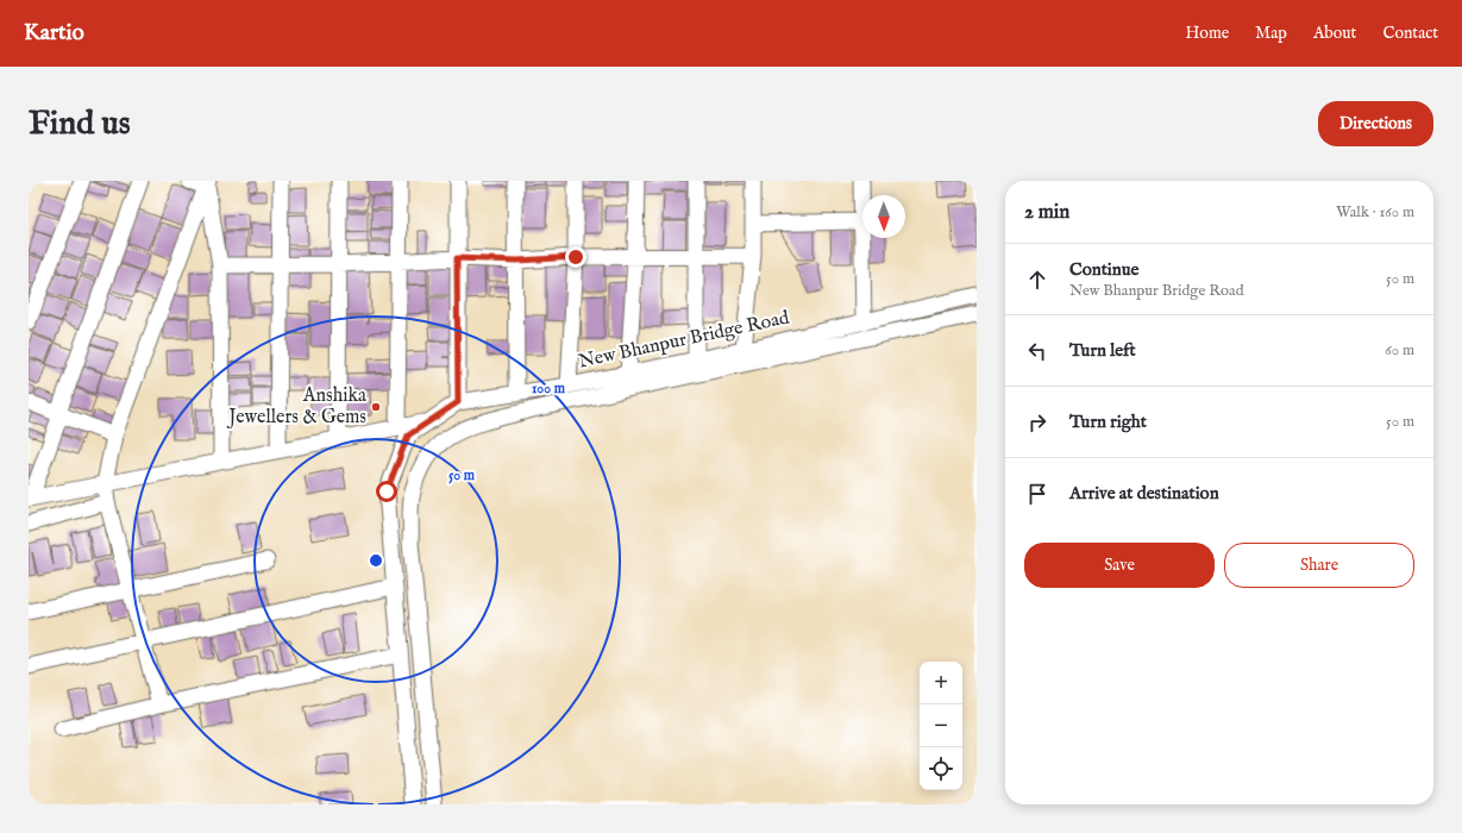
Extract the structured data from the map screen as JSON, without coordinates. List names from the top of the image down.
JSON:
{
  "streets": {
    "street": ["New Bhanpur Bridge Road"]
  },
  "places": ["Anshika Jewellers & Gems"],
  "north": "bottom",
  "page": {
    "header": "Kartio",
    "nav": [
      "Home",
      "Map",
      "About",
      "Contact"
    ],
    "buttons": [
      "Directions",
      ["Save", "Share"]
    ],
    "title": "Find us",
    "heading": ["2 min", "Walk · 160 m"],
    "list": [
      ["Continue", "New Bhanpur Bridge Road", "50 m"],
      ["Turn left", "60 m"],
      ["Turn right", "50 m"],
      "Arrive at destination"
    ],
    "map_buttons": ["+", "−"]
  },
  "rings": ["100 m", "50 m"]
}
